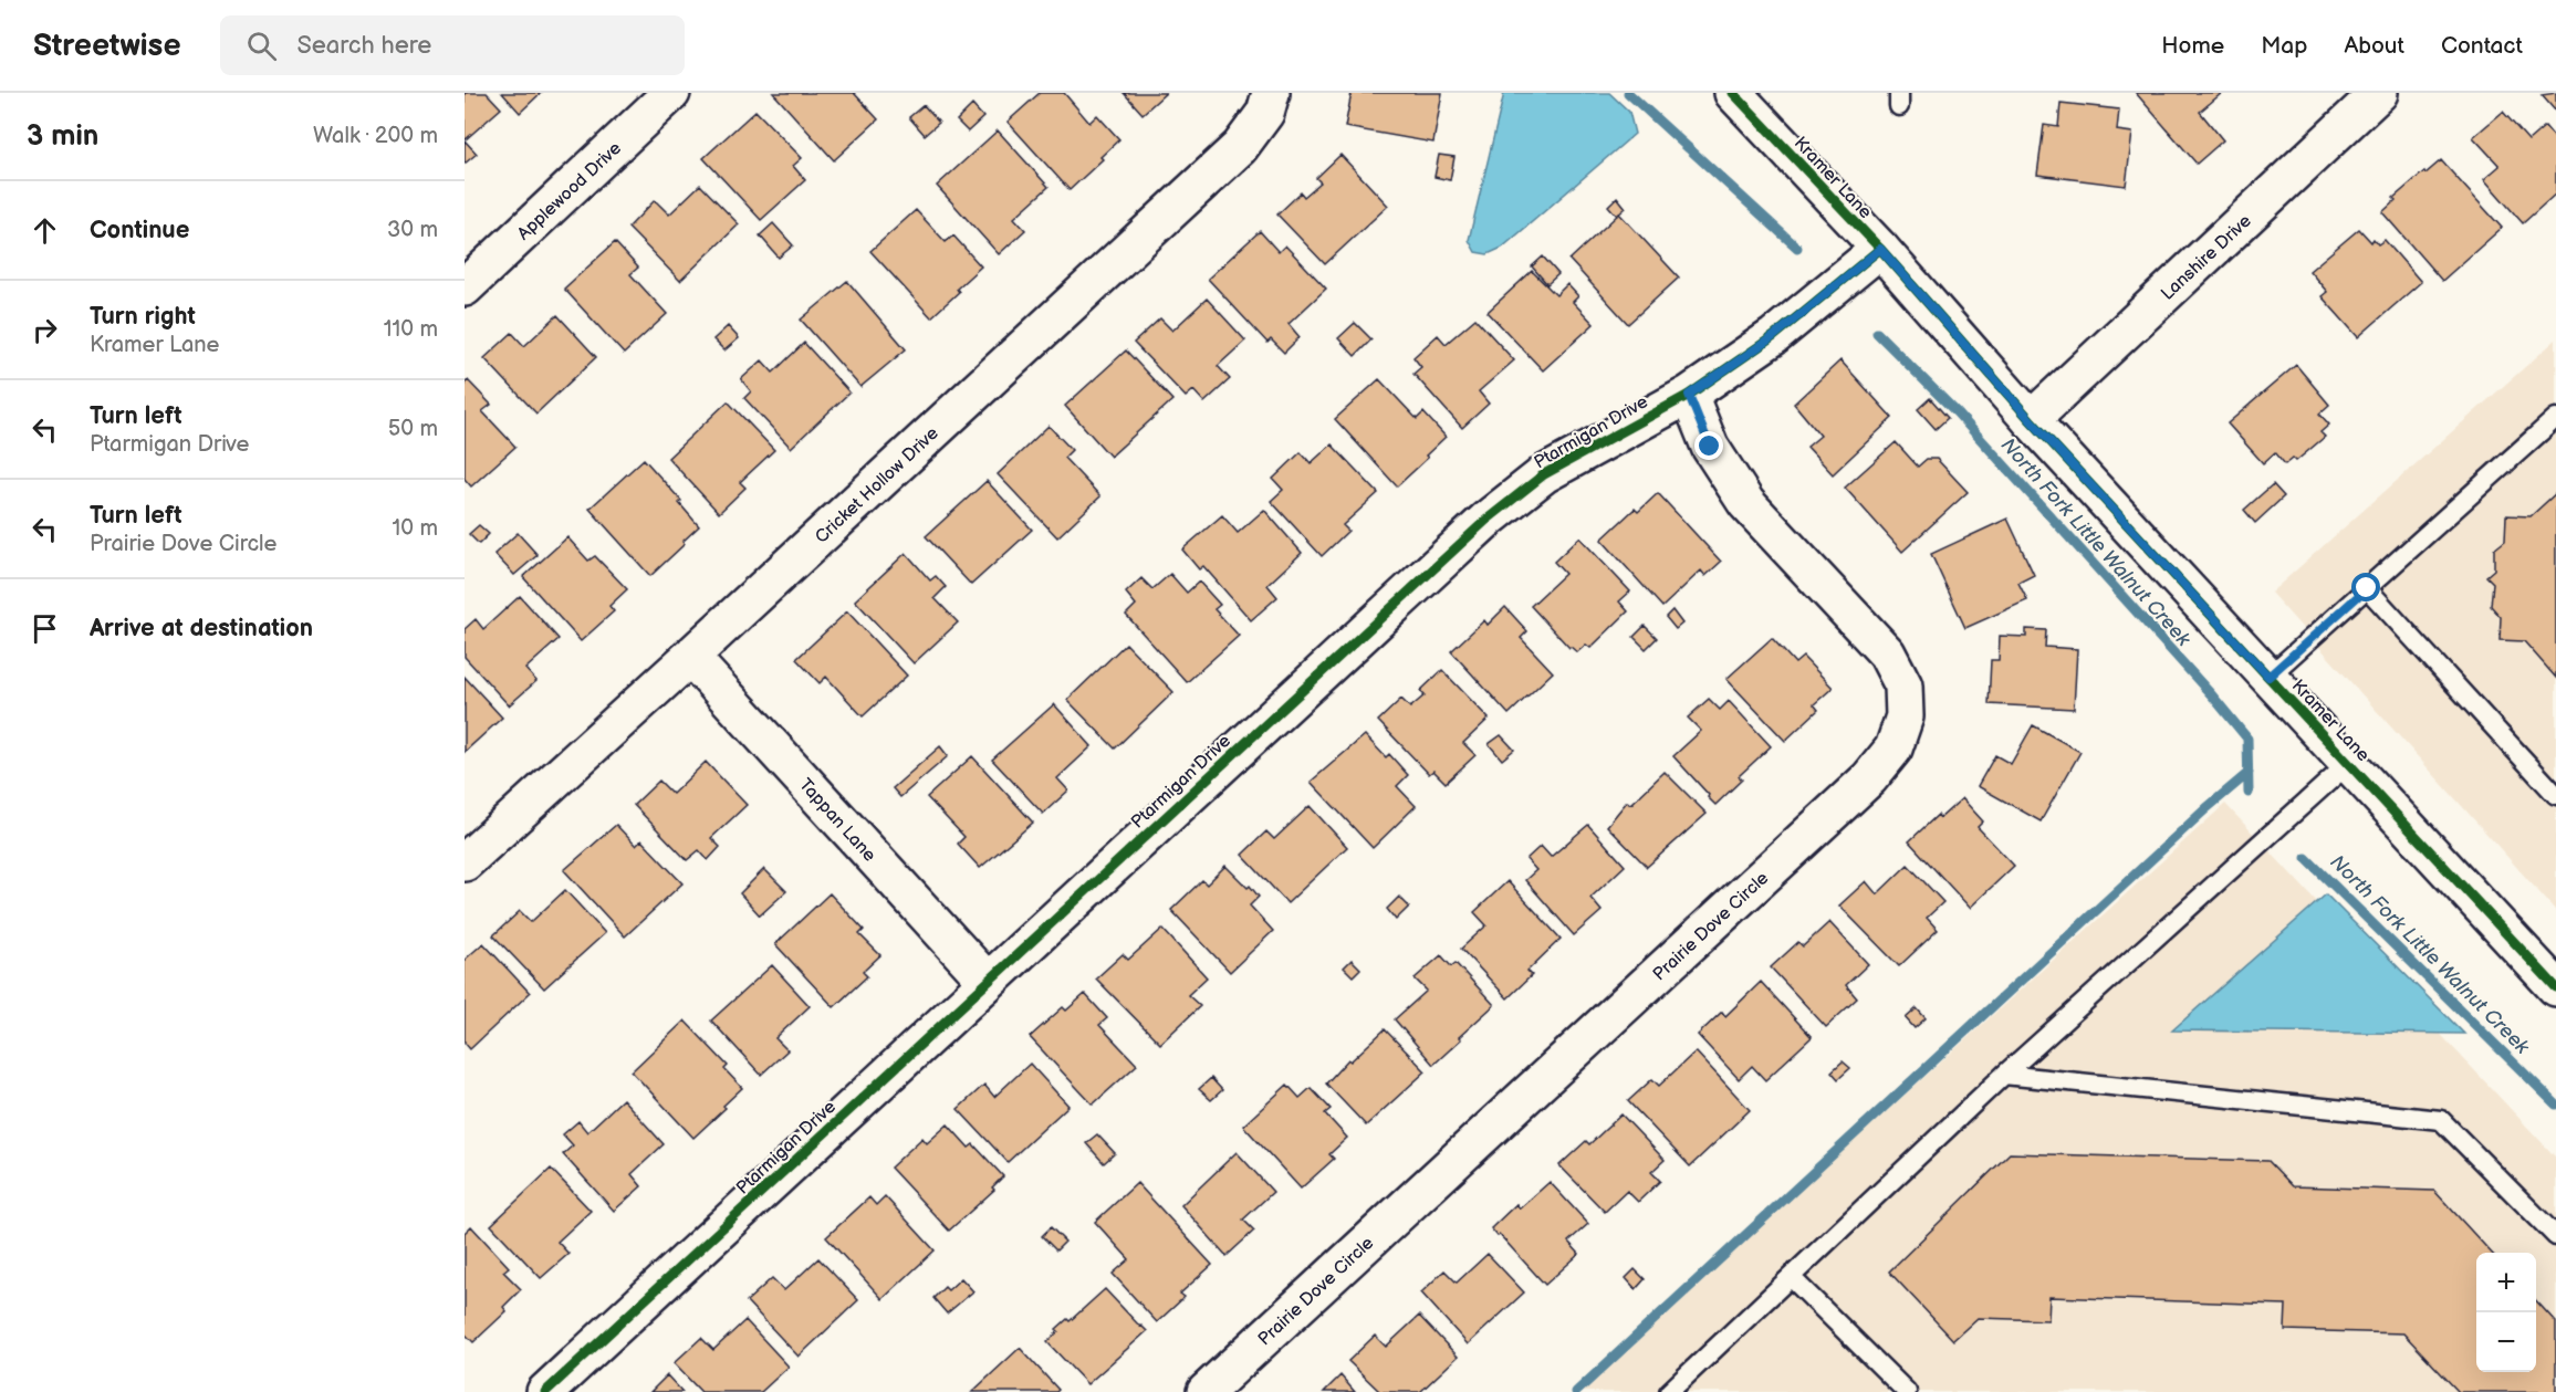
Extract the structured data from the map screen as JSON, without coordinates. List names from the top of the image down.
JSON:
{
  "streets": {
    "street": [
      "Kramer Lane",
      "Applewood Drive",
      "Lanshire Drive",
      "Ptarmigan Drive",
      "Cricket Hollow Drive",
      "Tappan Lane",
      "Prairie Dove Circle"
    ]
  },
  "crossings": [
    ["Kramer Lane", "Lanshire Drive"],
    ["Kramer Lane", "Ptarmigan Drive"],
    ["Ptarmigan Drive", "Tappan Lane"],
    ["Ptarmigan Drive", "Prairie Dove Circle"],
    ["Cricket Hollow Drive", "Tappan Lane"]
  ],
  "water": ["North Fork Little Walnut Creek"],
  "page": {
    "header": "Streetwise",
    "search": "Search here",
    "nav": [
      "Home",
      "Map",
      "About",
      "Contact"
    ],
    "heading": ["3 min", "Walk · 200 m"],
    "list": [
      ["Continue", "30 m"],
      ["Turn right", "Kramer Lane", "110 m"],
      ["Turn left", "Ptarmigan Drive", "50 m"],
      ["Turn left", "Prairie Dove Circle", "10 m"],
      "Arrive at destination"
    ],
    "map_buttons": ["+", "−"]
  }
}
